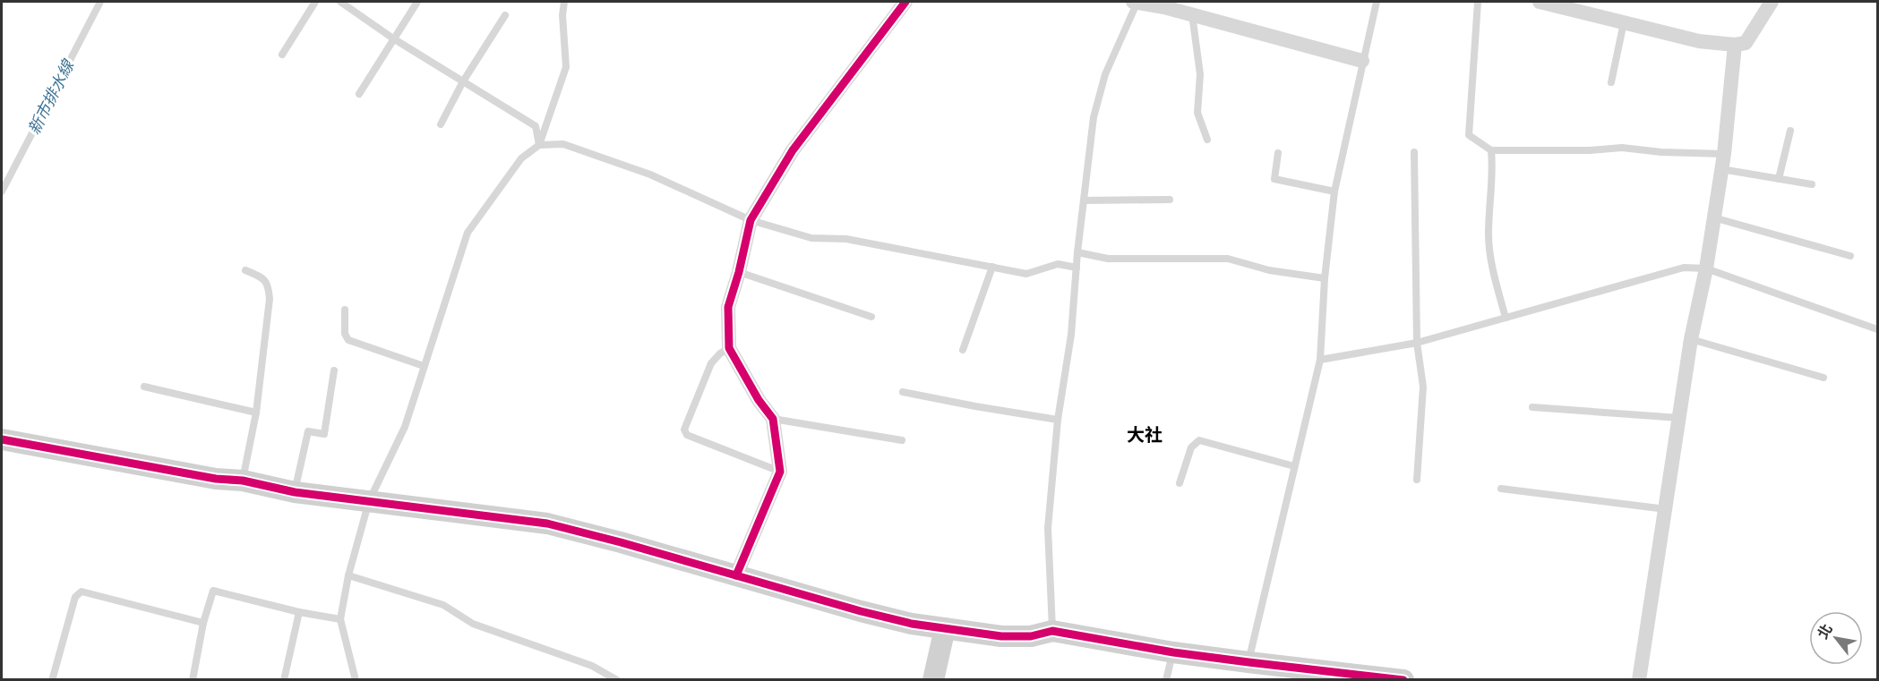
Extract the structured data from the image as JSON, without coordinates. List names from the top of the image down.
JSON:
{
  "districts": ["大社"],
  "water": ["新市排水線"],
  "north": "top left"
}
